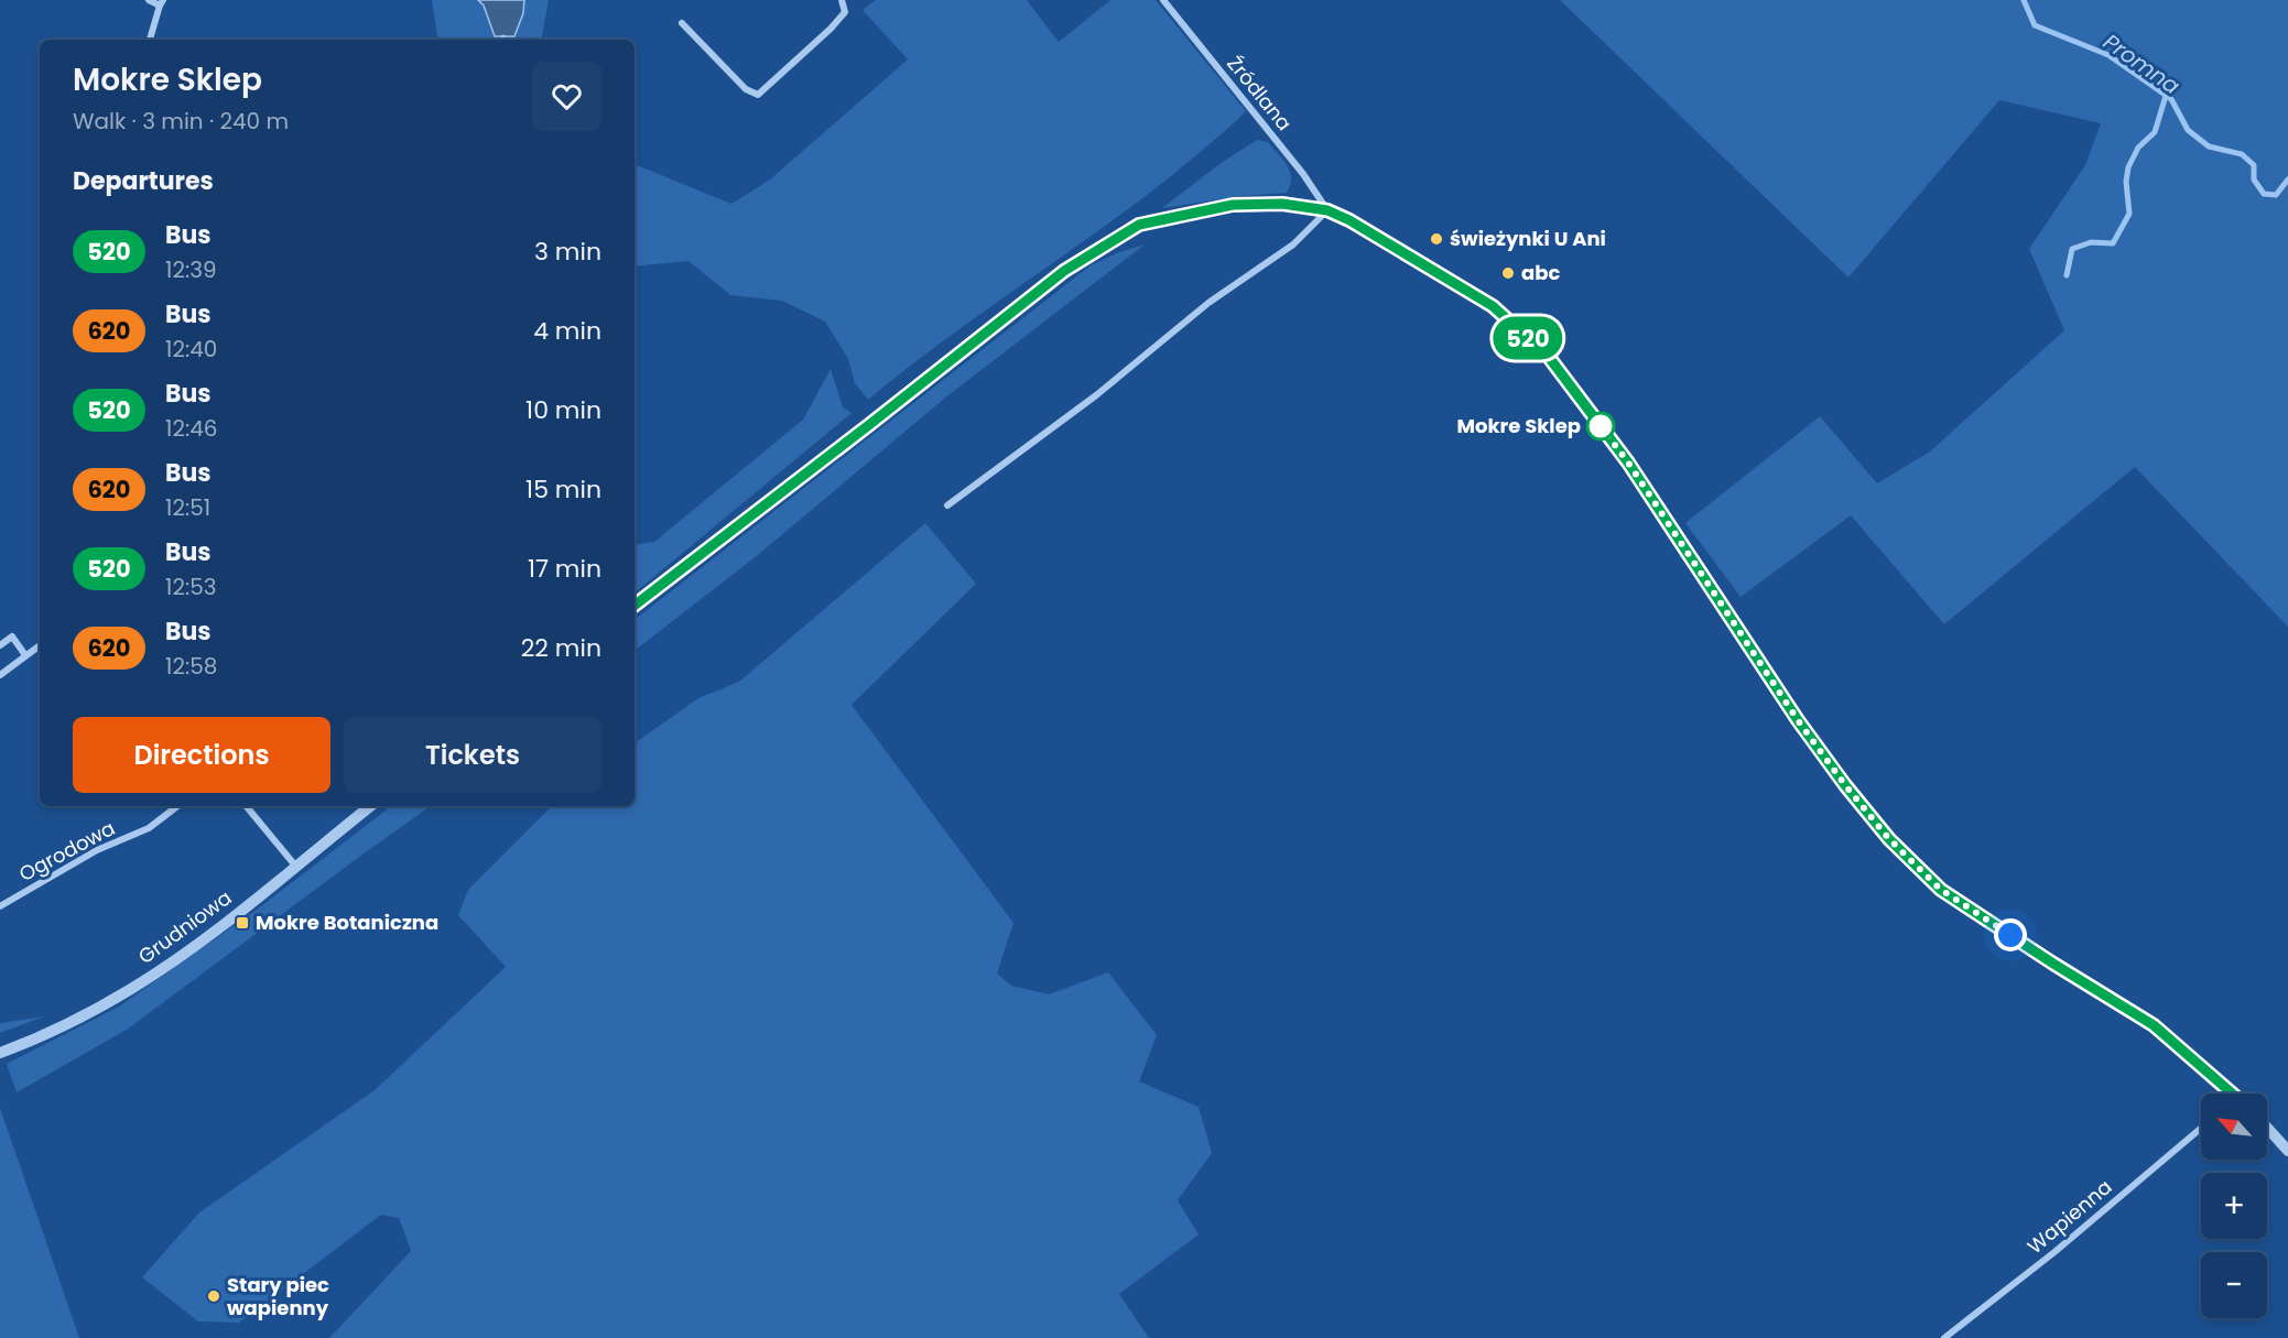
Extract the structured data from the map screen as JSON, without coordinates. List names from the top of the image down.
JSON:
{
  "streets": {
    "street": [
      "Źródlana",
      "Ogrodowa",
      "Grudniowa",
      "Wapienna"
    ]
  },
  "water": ["Promna"],
  "places": {
    "other": [
      "świeżynki U Ani",
      "abc",
      "Mokre Sklep",
      "Stary piec wapienny"
    ],
    "transit": ["Mokre Botaniczna"]
  },
  "lines": ["bus line 520"],
  "north": "top left",
  "page": {
    "on_map": "520",
    "heading": [
      ["Mokre Sklep", "Walk · 3 min · 240 m"],
      "Departures"
    ],
    "list": [
      {
        "mark": "520",
        "name": "Bus",
        "note": "12:39",
        "value": "3 min"
      },
      {
        "mark": "620",
        "name": "Bus",
        "note": "12:40",
        "value": "4 min"
      },
      {
        "mark": "520",
        "name": "Bus",
        "note": "12:46",
        "value": "10 min"
      },
      {
        "mark": "620",
        "name": "Bus",
        "note": "12:51",
        "value": "15 min"
      },
      {
        "mark": "520",
        "name": "Bus",
        "note": "12:53",
        "value": "17 min"
      },
      {
        "mark": "620",
        "name": "Bus",
        "note": "12:58",
        "value": "22 min"
      }
    ],
    "buttons": ["Directions", "Tickets"],
    "map_buttons": ["+", "−"]
  }
}
